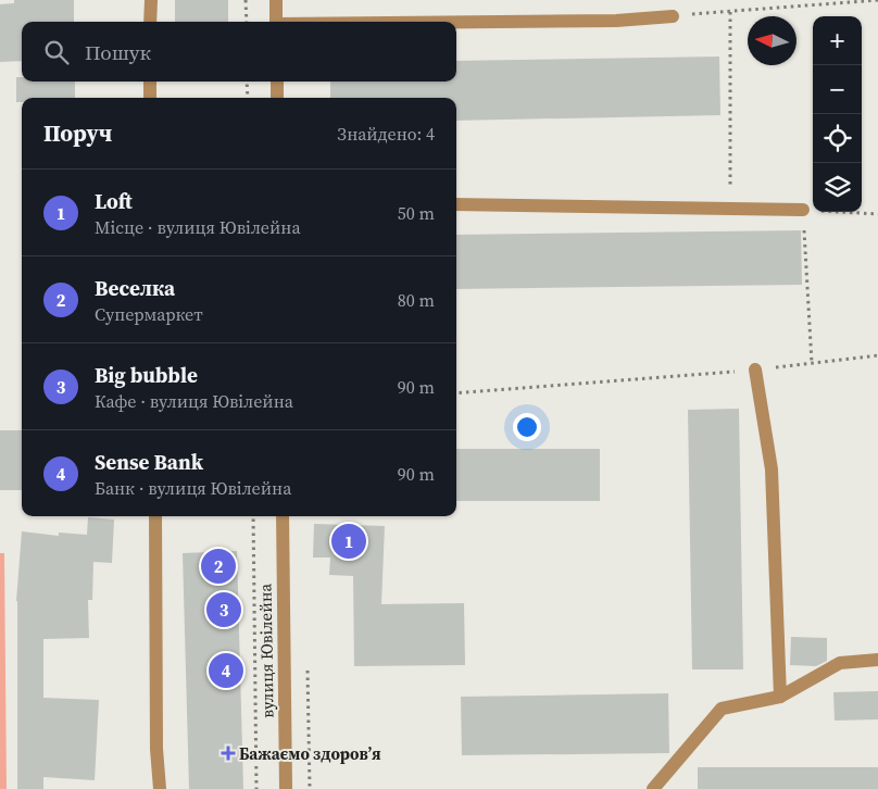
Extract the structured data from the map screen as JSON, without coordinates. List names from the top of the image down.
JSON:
{
  "streets": {
    "street": ["вулиця Ювілейна"]
  },
  "places": {
    "health": ["Бажаємо здоровʼя"]
  },
  "north": "left",
  "page": {
    "map_buttons": ["+", "−"],
    "search": "Пошук",
    "heading": ["Поруч", "Знайдено: 4"],
    "list": [
      {
        "mark": "1",
        "name": "Loft",
        "note": "Місце · вулиця Ювілейна",
        "value": "50 m"
      },
      {
        "mark": "2",
        "name": "Веселка",
        "note": "Супермаркет",
        "value": "80 m"
      },
      {
        "mark": "3",
        "name": "Big bubble",
        "note": "Кафе · вулиця Ювілейна",
        "value": "90 m"
      },
      {
        "mark": "4",
        "name": "Sense Bank",
        "note": "Банк · вулиця Ювілейна",
        "value": "90 m"
      }
    ],
    "pins": [
      "1",
      "2",
      "3",
      "4"
    ]
  }
}
